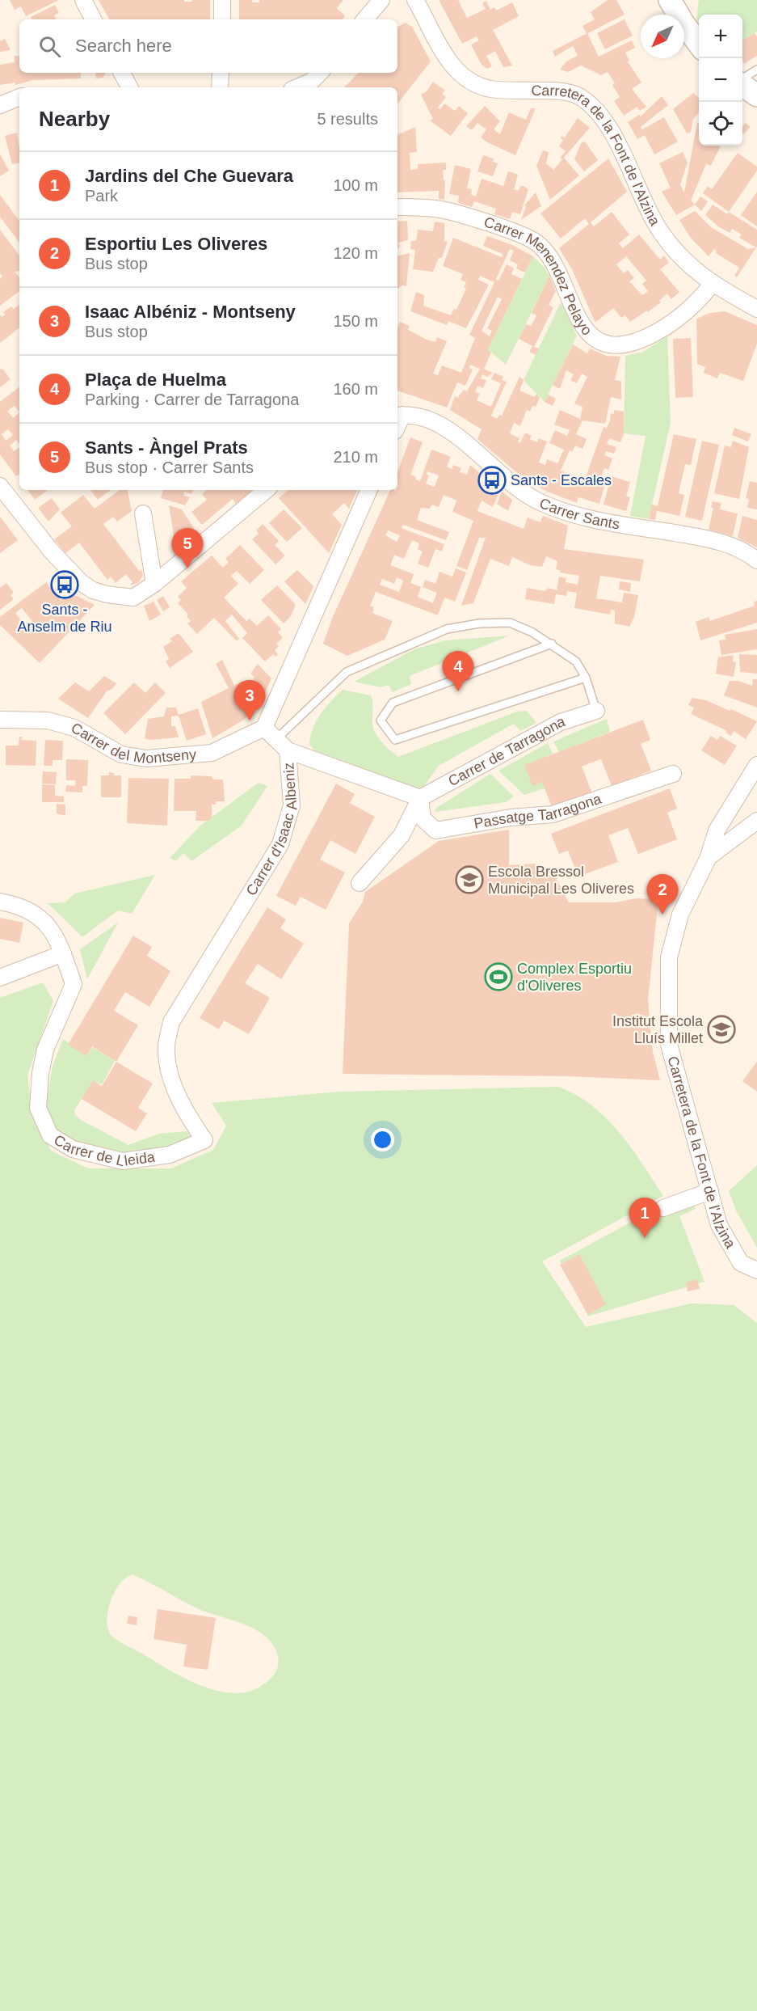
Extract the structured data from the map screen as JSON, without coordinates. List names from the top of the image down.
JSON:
{
  "streets": {
    "street": [
      "Carretera de la Font de l'Alzina",
      "Carrer Menendez Pelayo",
      "Carrer Sants",
      "Carrer del Montseny",
      "Carrer de Tarragona",
      "Passatge Tarragona",
      "Carrer d'Isaac Albeniz",
      "Carrer de Lleida"
    ]
  },
  "crossings": [
    ["Carretera de la Font de l'Alzina", "Carrer Menendez Pelayo"],
    ["Carrer del Montseny", "Carrer d'Isaac Albeniz"],
    ["Carrer de Tarragona", "Passatge Tarragona"],
    ["Carrer d'Isaac Albeniz", "Carrer de Lleida"]
  ],
  "places": {
    "bus stop": ["Sants - Escales", "Sants - Anselm de Riu"],
    "school or university": ["Escola Bressol Municipal Les Oliveres", "Institut Escola Lluís Millet"],
    "sports": ["Complex Esportiu d'Oliveres"]
  },
  "north": "bottom left",
  "page": {
    "map_buttons": ["+", "−"],
    "search": "Search here",
    "heading": ["Nearby", "5 results"],
    "list": [
      {
        "mark": "1",
        "name": "Jardins del Che Guevara",
        "note": "Park",
        "value": "100 m"
      },
      {
        "mark": "2",
        "name": "Esportiu Les Oliveres",
        "note": "Bus stop",
        "value": "120 m"
      },
      {
        "mark": "3",
        "name": "Isaac Albéniz - Montseny",
        "note": "Bus stop",
        "value": "150 m"
      },
      {
        "mark": "4",
        "name": "Plaça de Huelma",
        "note": "Parking · Carrer de Tarragona",
        "value": "160 m"
      },
      {
        "mark": "5",
        "name": "Sants - Àngel Prats",
        "note": "Bus stop · Carrer Sants",
        "value": "210 m"
      }
    ],
    "pins": [
      "5",
      "4",
      "3",
      "2",
      "1"
    ]
  }
}
